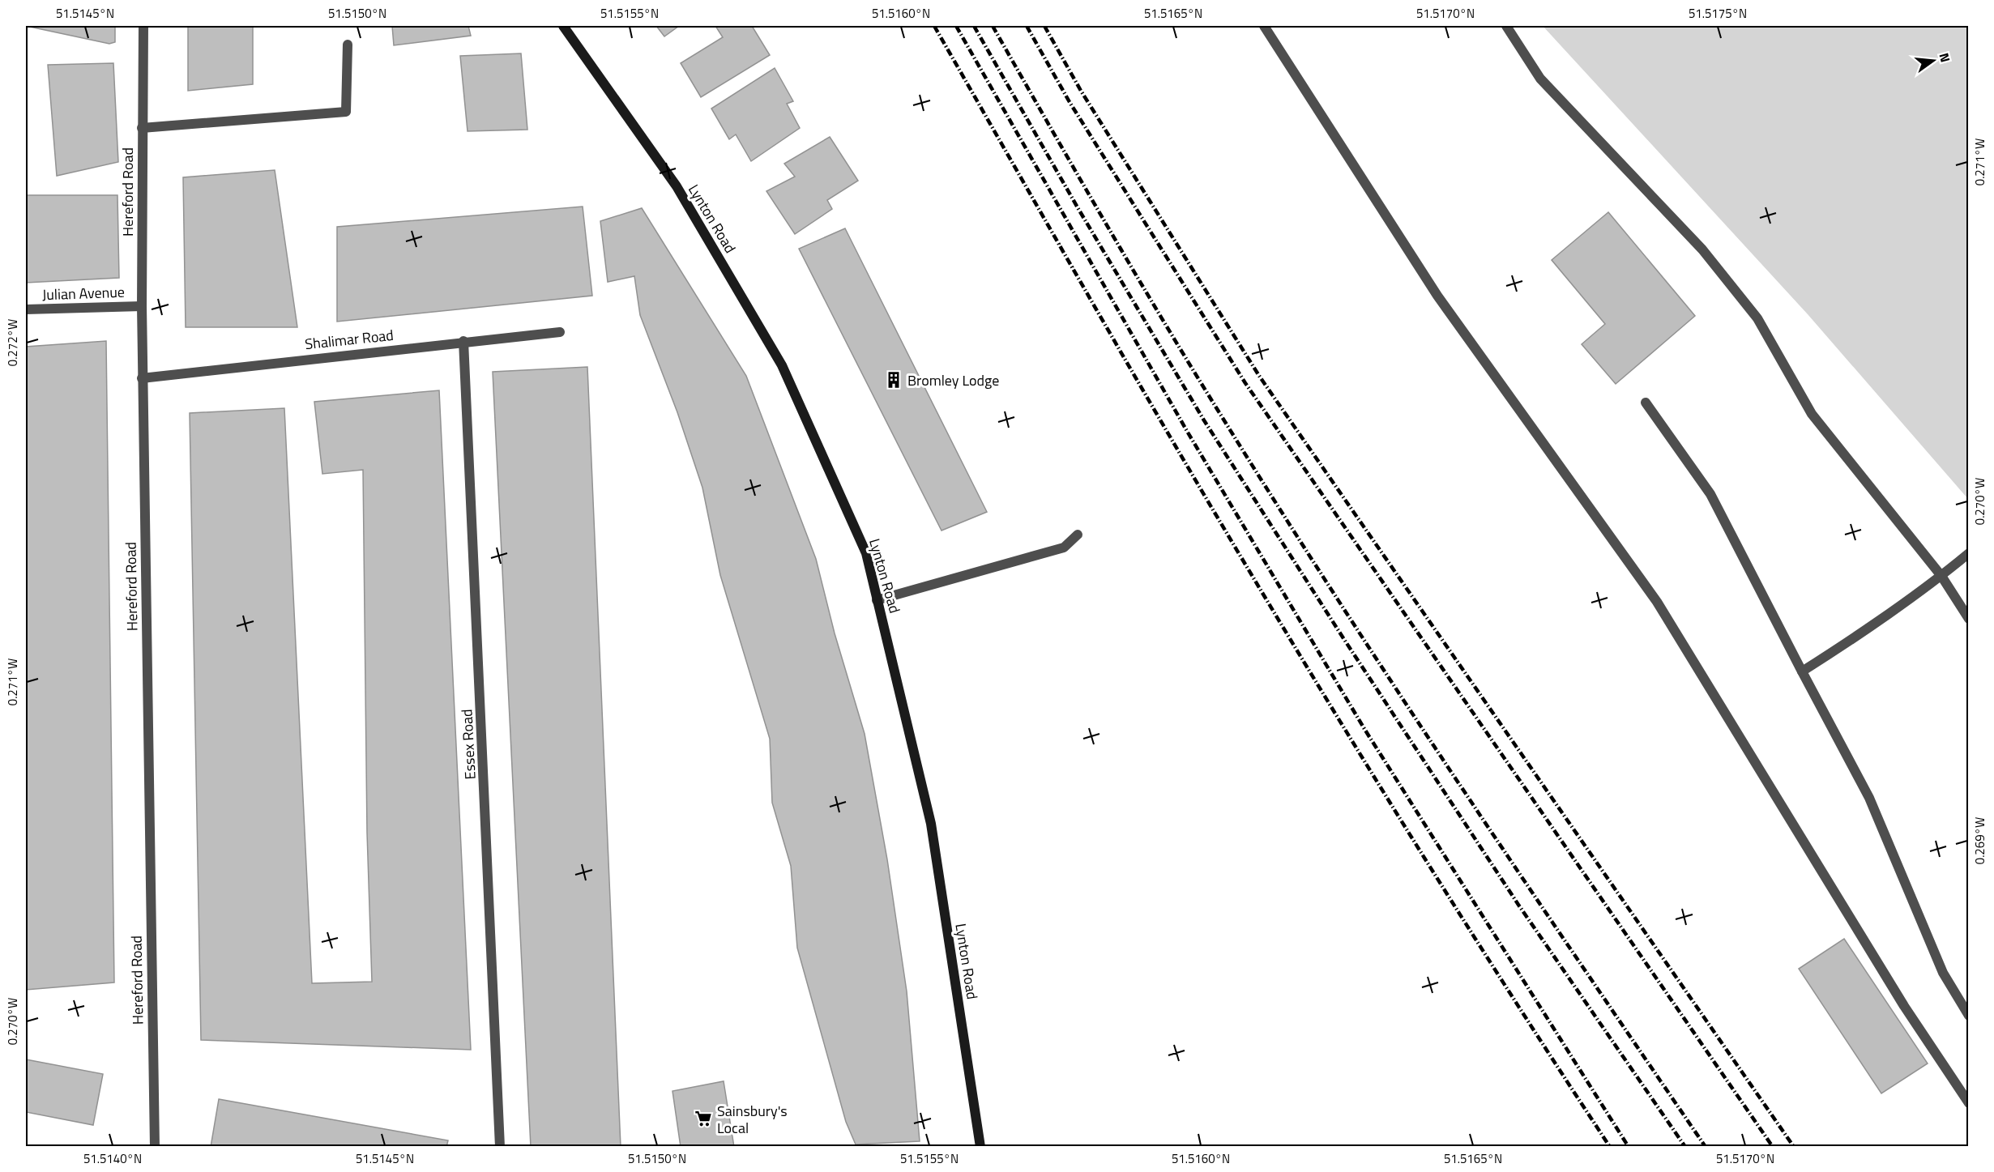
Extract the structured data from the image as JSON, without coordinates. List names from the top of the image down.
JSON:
{
  "streets": {
    "street": [
      "Hereford Road",
      "Lynton Road",
      "Julian Avenue",
      "Shalimar Road",
      "Essex Road"
    ]
  },
  "crossings": [
    ["Hereford Road", "Julian Avenue"],
    ["Hereford Road", "Shalimar Road"],
    ["Shalimar Road", "Essex Road"]
  ],
  "places": {
    "building": ["Bromley Lodge"],
    "supermarket": ["Sainsbury's Local"]
  },
  "north": "right",
  "coordinates": [
    "51.5145°N",
    "51.5150°N",
    "51.5155°N",
    "51.5160°N",
    "51.5165°N",
    "51.5170°N",
    "51.5175°N",
    "0.271°W",
    "0.272°W",
    "0.270°W",
    "0.269°W",
    "51.5140°N"
  ]
}
